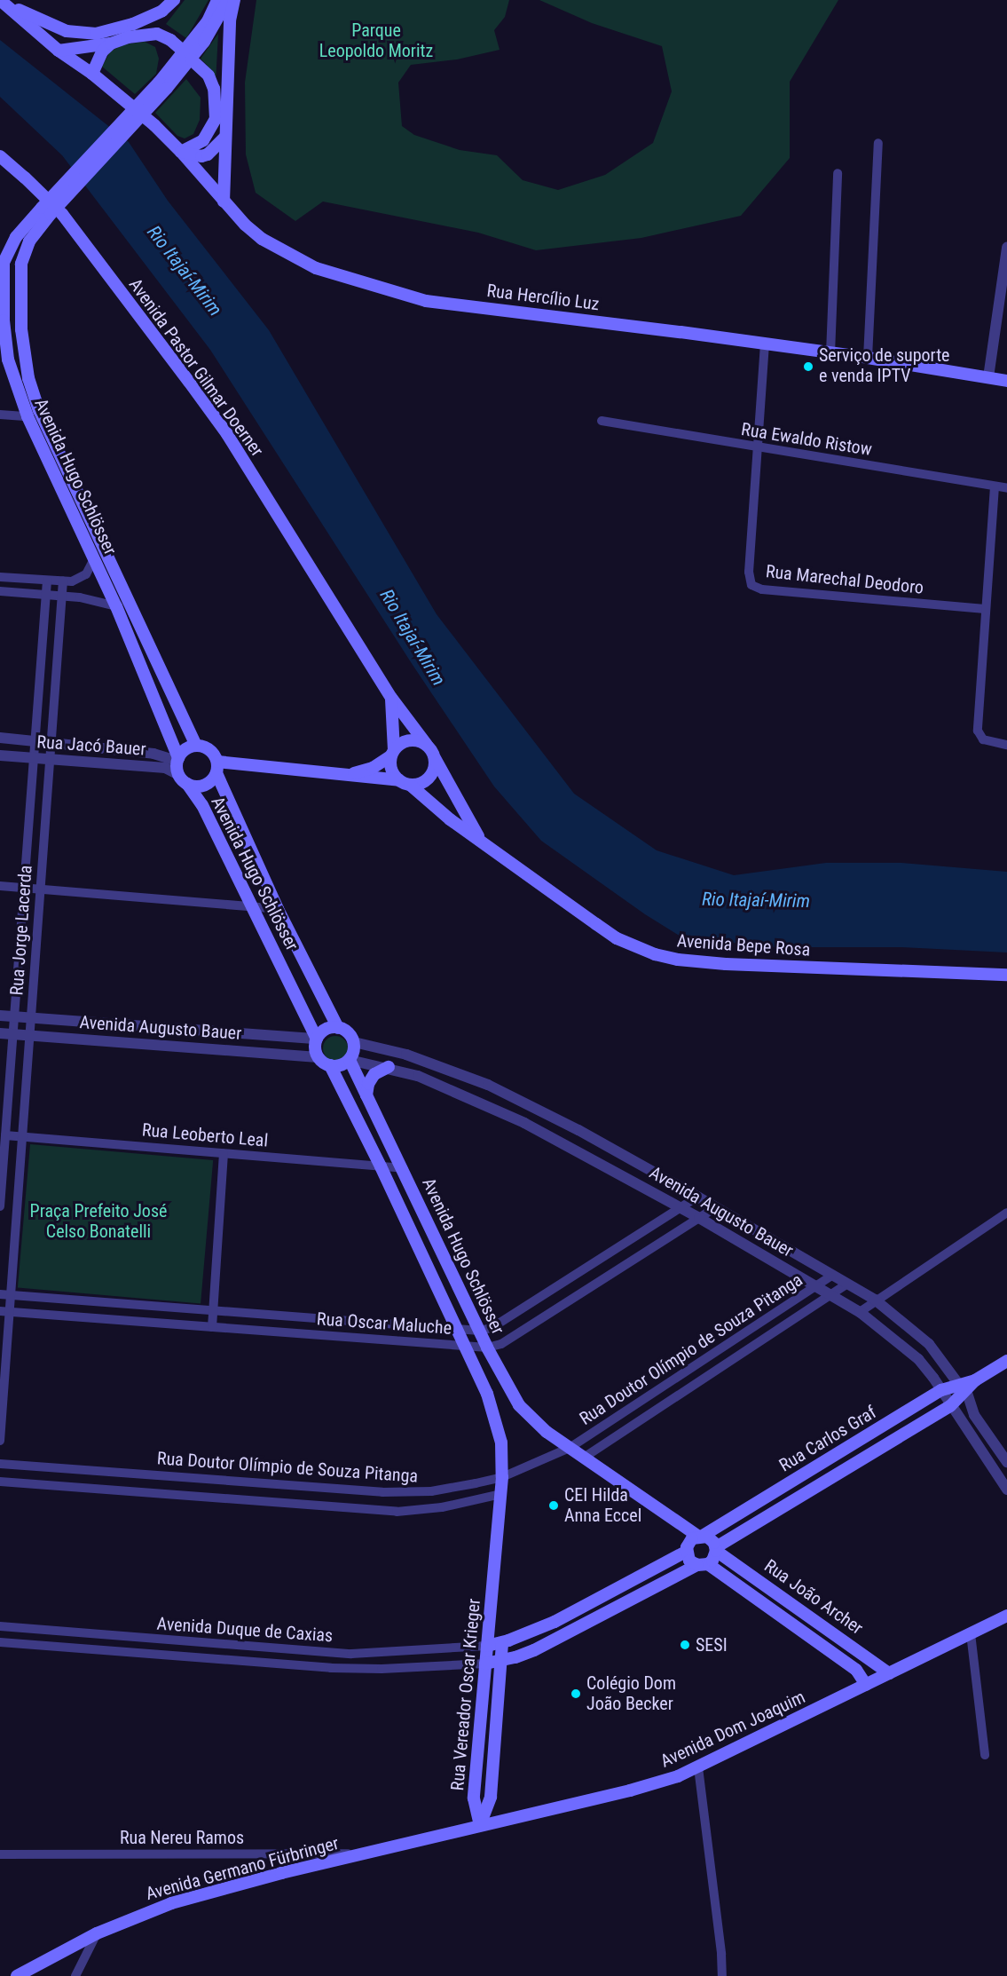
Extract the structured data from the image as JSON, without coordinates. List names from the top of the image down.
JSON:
{
  "streets": {
    "main road": [
      "Rua Hercílio Luz",
      "Avenida Pastor Gilmar Doerner",
      "Avenida Hugo Schlösser",
      "Avenida Bepe Rosa",
      "Rua Carlos Graf",
      "Rua João Archer",
      "Rua Vereador Oscar Krieger",
      "Avenida Dom Joaquim",
      "Avenida Germano Fürbringer"
    ],
    "street": [
      "Rua Ewaldo Ristow",
      "Rua Marechal Deodoro",
      "Rua Jacó Bauer",
      "Rua Jorge Lacerda",
      "Avenida Augusto Bauer",
      "Rua Leoberto Leal",
      "Rua Oscar Maluche",
      "Rua Doutor Olímpio de Souza Pitanga",
      "Avenida Duque de Caxias",
      "Rua Nereu Ramos"
    ]
  },
  "crossings": [
    ["Rua Hercílio Luz", "Rua Marechal Deodoro"],
    ["Avenida Pastor Gilmar Doerner", "Avenida Bepe Rosa"],
    ["Rua Ewaldo Ristow", "Rua Marechal Deodoro"],
    ["Avenida Hugo Schlösser", "Rua Jacó Bauer"],
    ["Avenida Hugo Schlösser", "Avenida Augusto Bauer"],
    ["Avenida Hugo Schlösser", "Rua Leoberto Leal"],
    ["Avenida Hugo Schlösser", "Rua Oscar Maluche"],
    ["Avenida Hugo Schlösser", "Rua Doutor Olímpio de Souza Pitanga"],
    ["Avenida Hugo Schlösser", "Rua Vereador Oscar Krieger"],
    ["Rua Jacó Bauer", "Rua Jorge Lacerda"],
    ["Rua Jorge Lacerda", "Avenida Augusto Bauer"],
    ["Rua Jorge Lacerda", "Rua Leoberto Leal"],
    ["Rua Jorge Lacerda", "Rua Oscar Maluche"],
    ["Avenida Augusto Bauer", "Rua Oscar Maluche"],
    ["Avenida Augusto Bauer", "Rua Doutor Olímpio de Souza Pitanga"],
    ["Avenida Augusto Bauer", "Rua Carlos Graf"],
    ["Rua Doutor Olímpio de Souza Pitanga", "Rua Vereador Oscar Krieger"],
    ["Rua Carlos Graf", "Rua João Archer"],
    ["Rua João Archer", "Avenida Dom Joaquim"],
    ["Avenida Duque de Caxias", "Rua Vereador Oscar Krieger"],
    ["Rua Vereador Oscar Krieger", "Avenida Dom Joaquim"],
    ["Avenida Dom Joaquim", "Rua Nereu Ramos"],
    ["Avenida Dom Joaquim", "Avenida Germano Fürbringer"],
    ["Rua Nereu Ramos", "Avenida Germano Fürbringer"]
  ],
  "water": ["Rio Itajaí-Mirim"],
  "parks": ["Parque Leopoldo Moritz", "Praça Prefeito José Celso Bonatelli"],
  "places": [
    "Serviço de suporte e venda IPTV",
    "CEI Hilda Anna Eccel",
    "SESI",
    "Colégio Dom João Becker"
  ]
}
